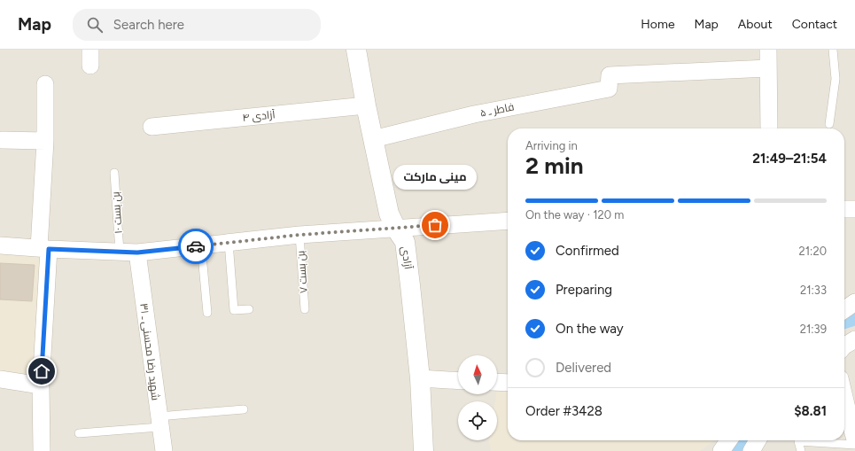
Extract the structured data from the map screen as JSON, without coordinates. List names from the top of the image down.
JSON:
{
  "streets": {
    "street": [
      "فاطر ـ ۵",
      "آزادی ۴",
      "آزادی",
      "شهید رضا محسنی ـ ۳۱"
    ],
    "lane": ["بن بست ۱۰", "بن بست ۷"]
  },
  "crossings": [
    ["فاطر ـ ۵", "آزادی"],
    ["آزادی ۴", "آزادی"]
  ],
  "places": ["مینی مارکت"],
  "north": "top",
  "page": {
    "header": "Map",
    "search": "Search here",
    "nav": [
      "Home",
      "Map",
      "About",
      "Contact"
    ],
    "heading": ["2 min", "Arriving in", "21:49–21:54"],
    "panel": ["Order #3428", "$8.81"],
    "bubble": "مینی مارکت",
    "bar": "On the way · 120 m",
    "list": [
      ["Confirmed", "21:20"],
      ["Preparing", "21:33"],
      ["On the way", "21:39"],
      "Delivered"
    ]
  }
}
